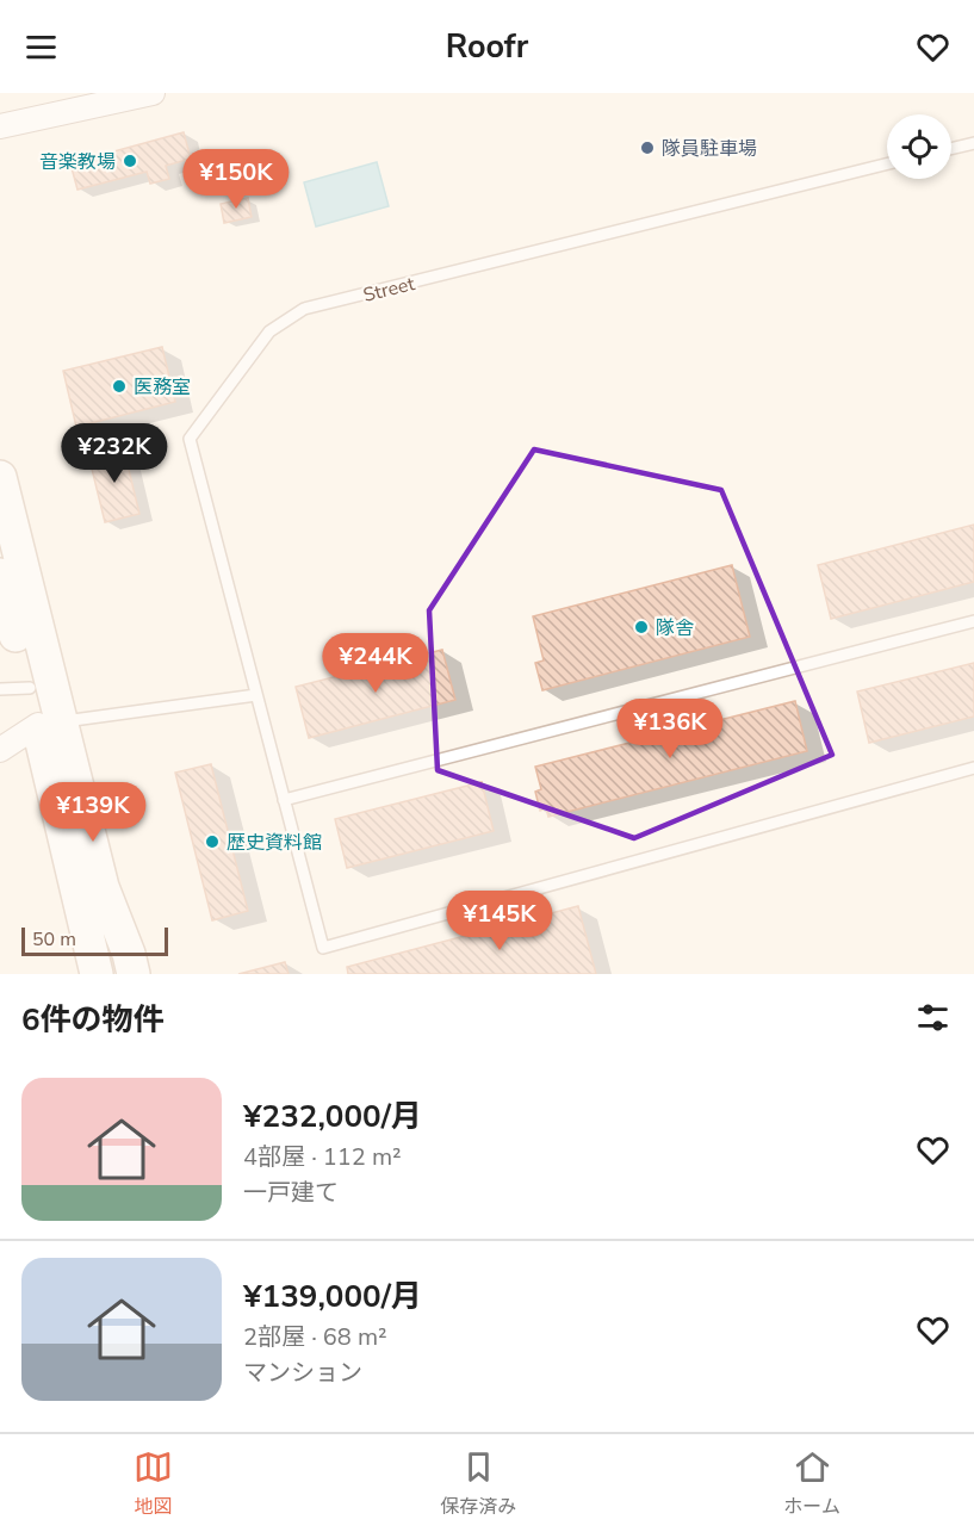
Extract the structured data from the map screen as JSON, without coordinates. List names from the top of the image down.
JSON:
{
  "streets": {
    "lane": ["Street"]
  },
  "places": [
    "隊員駐車場",
    "音楽教場",
    "医務室",
    "隊舎",
    "歴史資料館"
  ],
  "scale_bar": "50 m",
  "page": {
    "header": "Roofr",
    "price": [
      "¥150K",
      "¥232K",
      "¥244K",
      "¥136K",
      "¥139K",
      "¥145K"
    ],
    "scale": "50 m",
    "heading": "6件の物件",
    "list": [
      {
        "name": "¥232,000/月",
        "note": "4部屋 · 112 m² · 一戸建て"
      },
      {
        "name": "¥139,000/月",
        "note": "2部屋 · 68 m² · マンション"
      }
    ],
    "tabs": ["地図", "保存済み", "ホーム"]
  }
}
